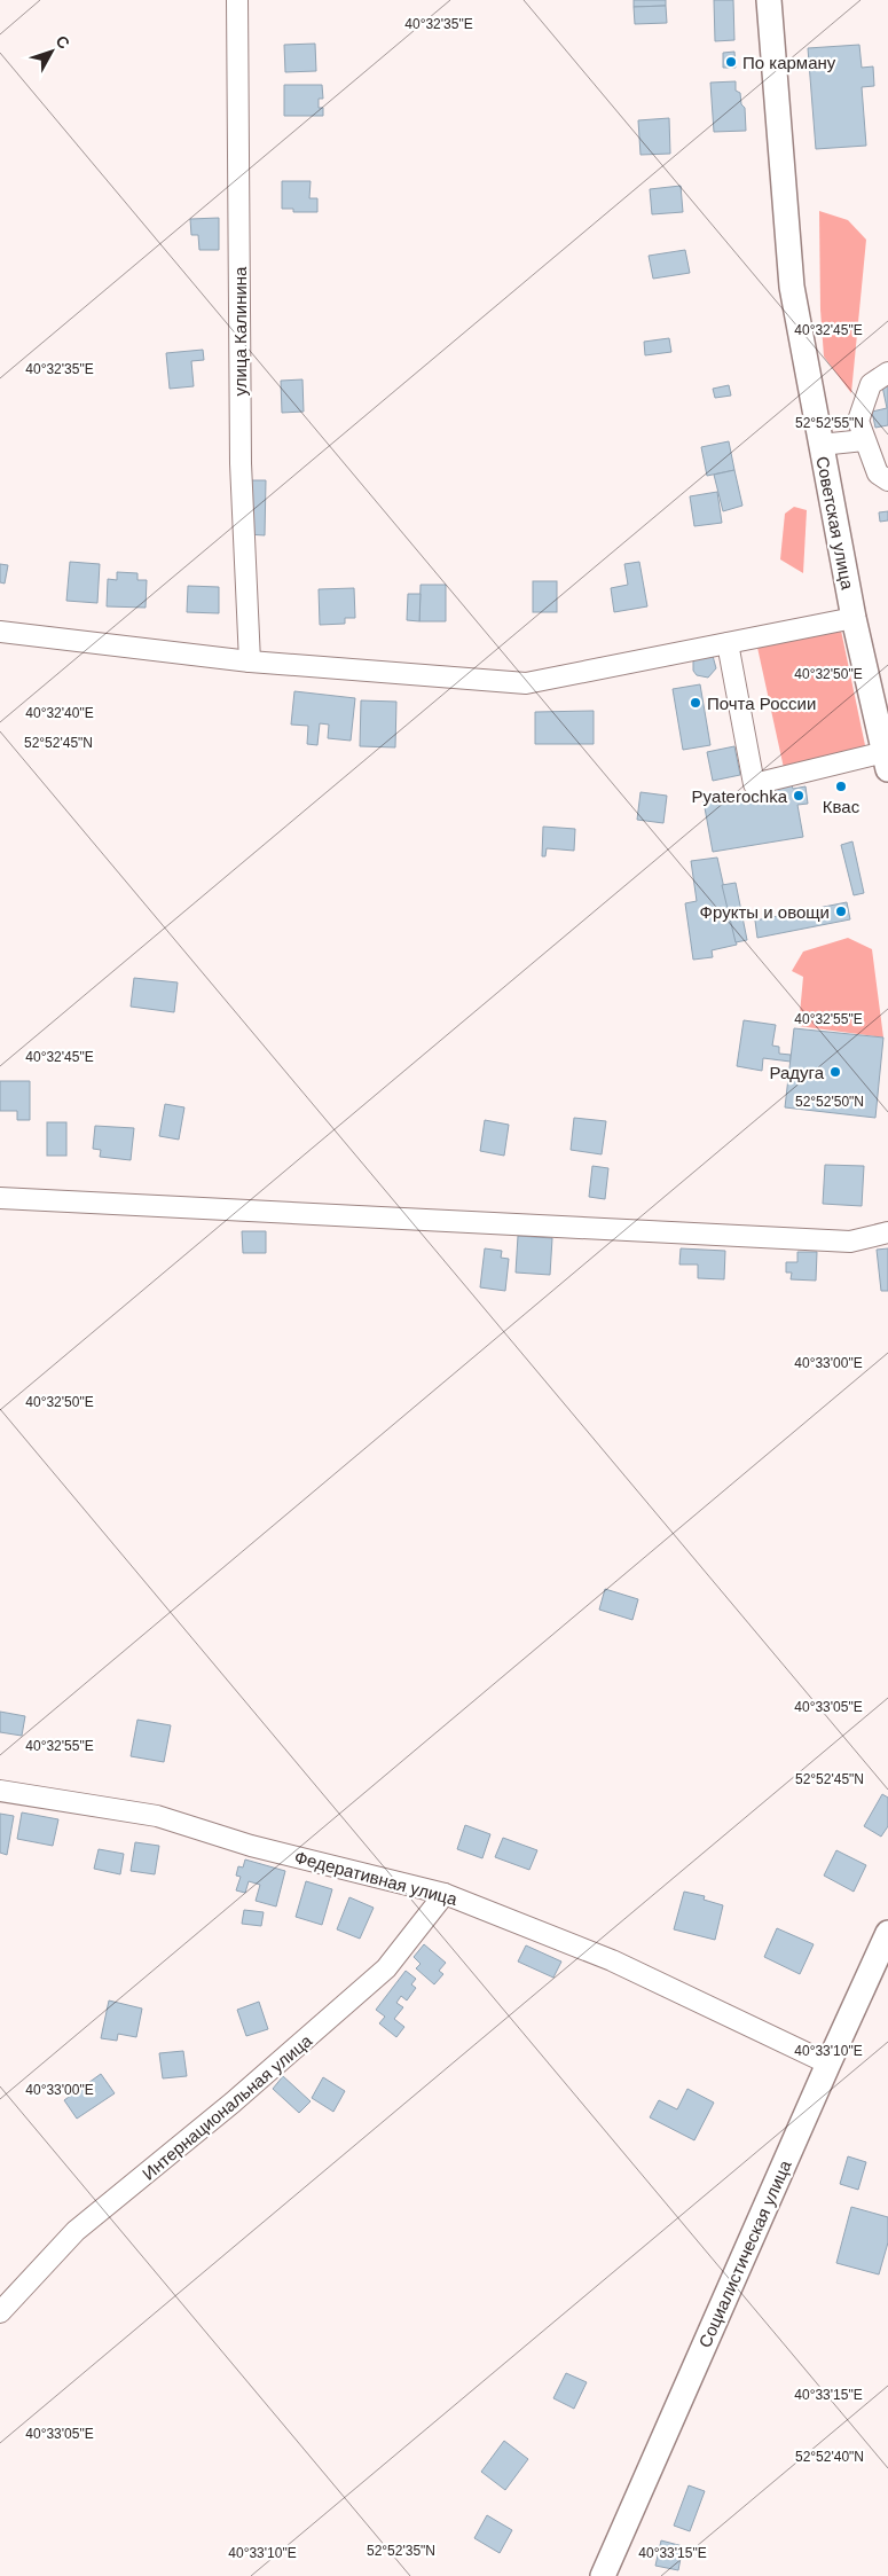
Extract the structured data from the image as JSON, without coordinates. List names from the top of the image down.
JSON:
{
  "streets": {
    "street": [
      "улица Калинина",
      "Советская улица",
      "Федеративная улица",
      "Интернациональная улица",
      "Социалистическая улица"
    ]
  },
  "crossings": [
    ["Федеративная улица", "Интернациональная улица"],
    ["Федеративная улица", "Социалистическая улица"]
  ],
  "places": [
    "По карману",
    "Почта России",
    "Квас",
    "Pyaterochka",
    "Фрукты и овощи",
    "Радуга"
  ],
  "north": "top right",
  "coordinates": [
    "40°32'35\"E",
    "40°32'45\"E",
    "52°52'55\"N",
    "40°32'50\"E",
    "40°32'40\"E",
    "52°52'45\"N",
    "40°32'55\"E",
    "52°52'50\"N",
    "40°33'00\"E",
    "40°33'05\"E",
    "40°33'10\"E",
    "40°33'15\"E",
    "52°52'40\"N",
    "52°52'35\"N"
  ]
}
